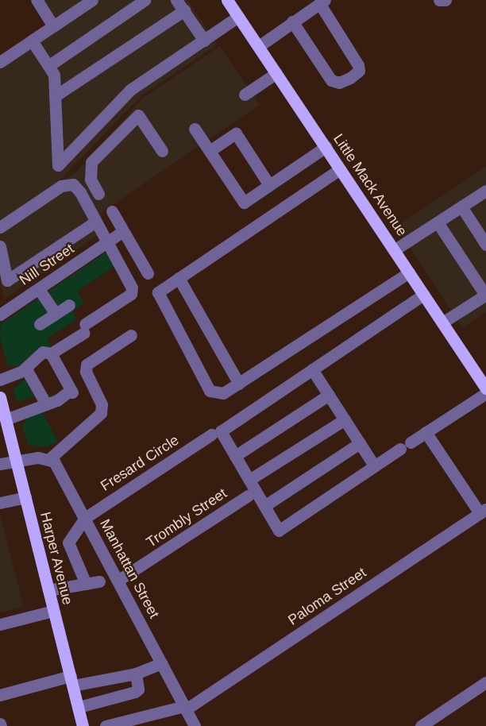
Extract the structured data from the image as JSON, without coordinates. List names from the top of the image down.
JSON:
{
  "streets": {
    "main road": ["Little Mack Avenue", "Harper Avenue"],
    "street": [
      "Nill Street",
      "Fresard Circle",
      "Trombly Street",
      "Manhattan Street",
      "Paloma Street"
    ]
  },
  "crossings": [
    ["Little Mack Avenue", "Fresard Circle"],
    ["Fresard Circle", "Manhattan Street"],
    ["Trombly Street", "Manhattan Street"],
    ["Manhattan Street", "Paloma Street"]
  ]
}
